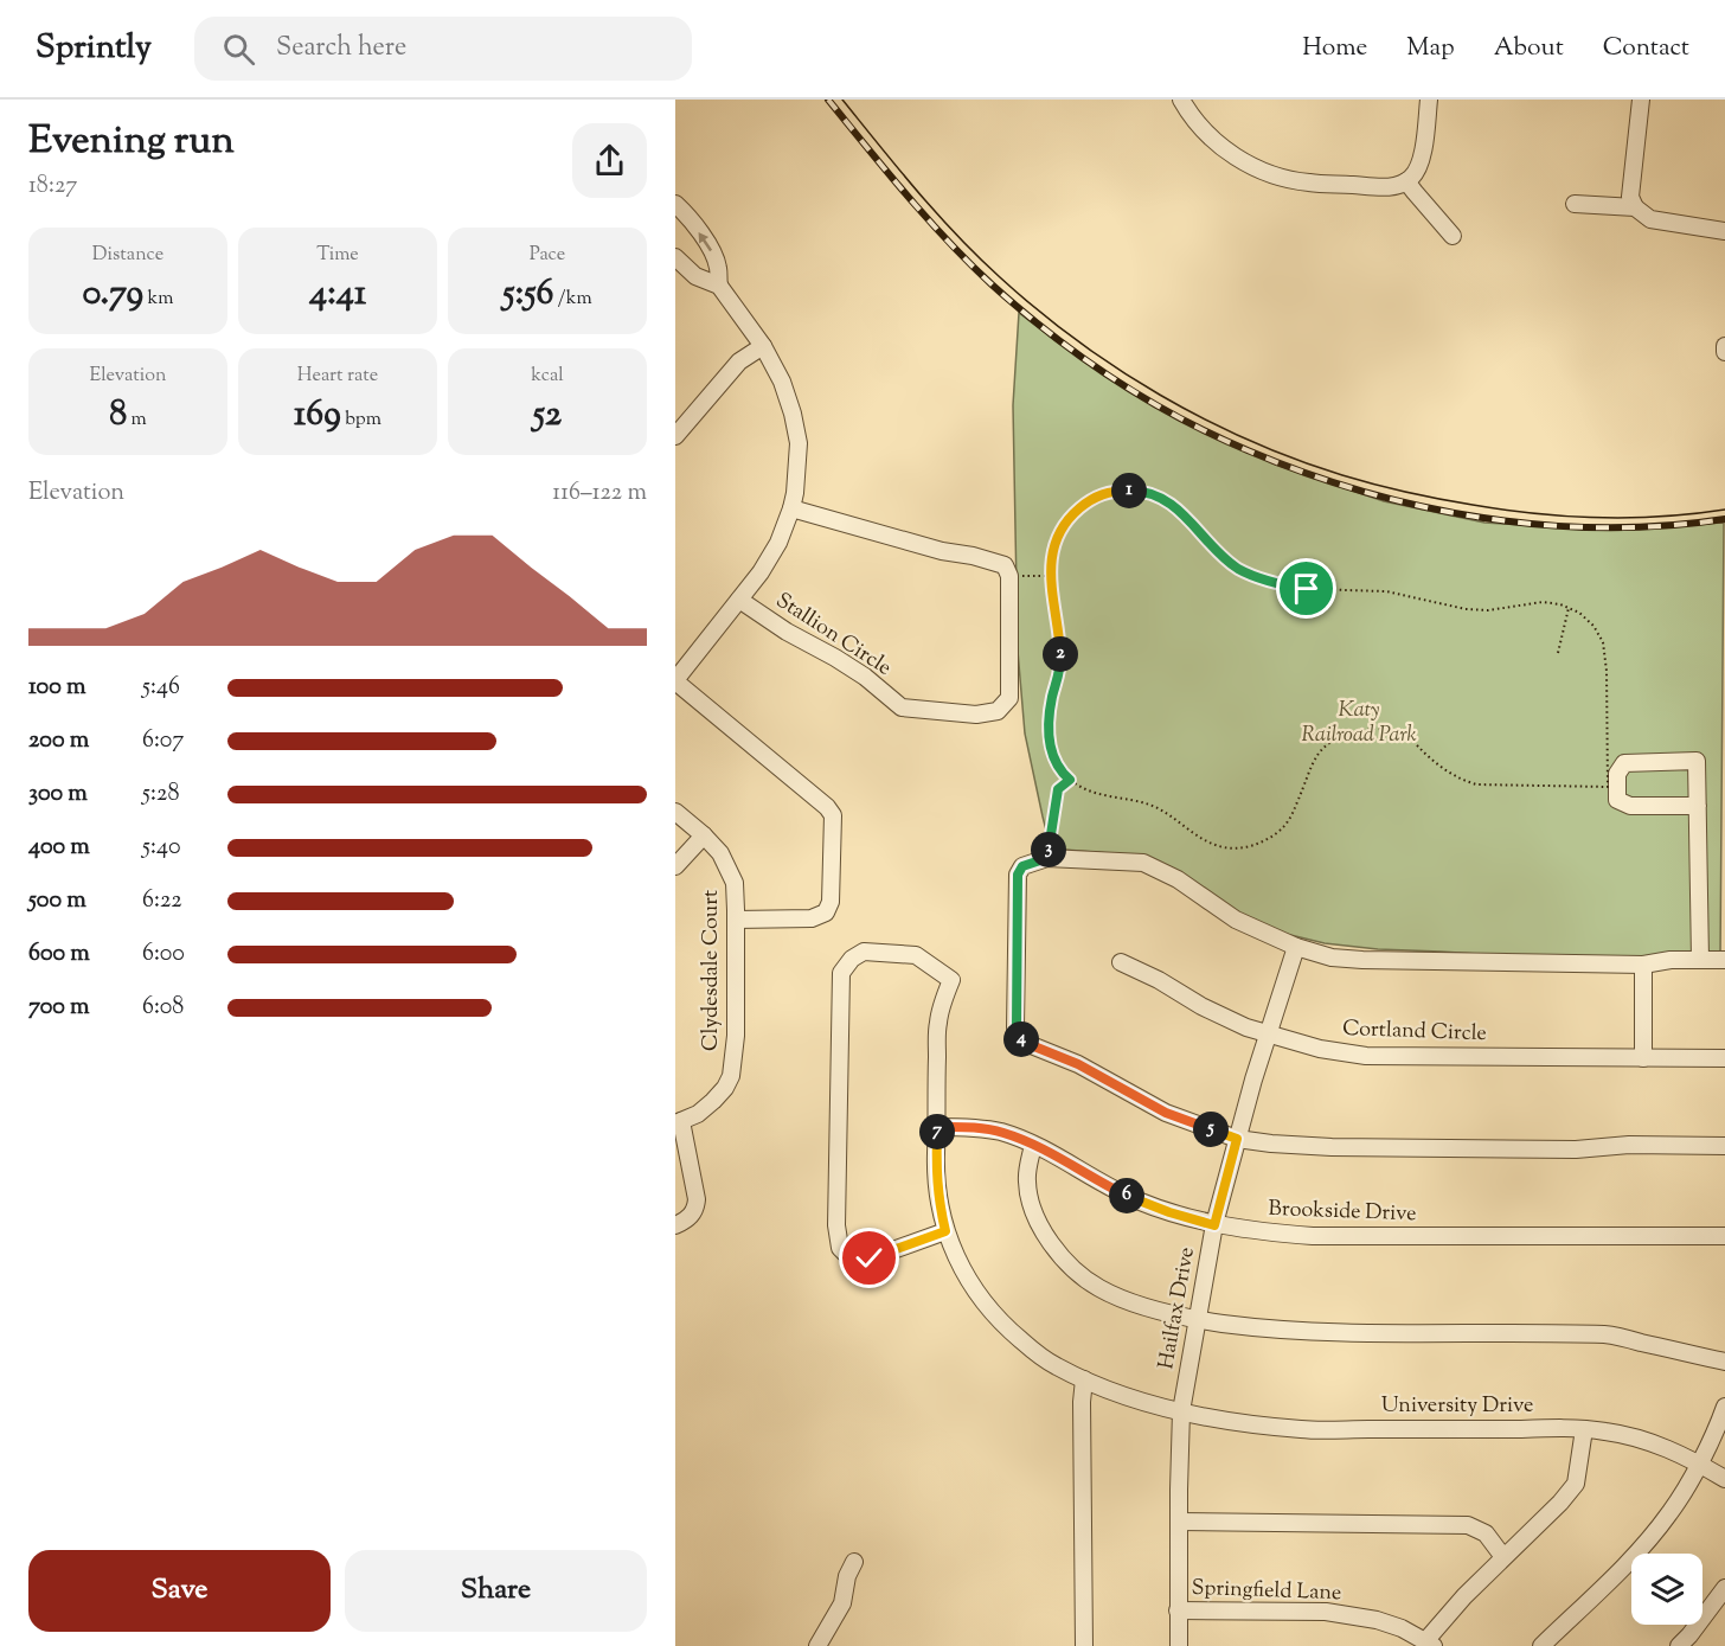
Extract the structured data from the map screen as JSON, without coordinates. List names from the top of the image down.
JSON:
{
  "streets": {
    "street": [
      "Stallion Circle",
      "Clydesdale Court",
      "Cortland Circle",
      "Brookside Drive",
      "Hailfax Drive",
      "University Drive",
      "Springfield Lane"
    ]
  },
  "crossings": [
    ["Cortland Circle", "Hailfax Drive"],
    ["Brookside Drive", "Hailfax Drive"],
    ["Brookside Drive", "University Drive"],
    ["Hailfax Drive", "University Drive"],
    ["Hailfax Drive", "Springfield Lane"]
  ],
  "parks": ["Katy Railroad Park"],
  "page": {
    "header": "Sprintly",
    "search": "Search here",
    "nav": [
      "Home",
      "Map",
      "About",
      "Contact"
    ],
    "heading": ["Evening run", "18:27"],
    "stats": [
      ["Distance", "0.79 km"],
      ["Time", "4:41"],
      ["Pace", "5:56 /km"],
      ["Elevation", "8 m"],
      ["Heart rate", "169 bpm"],
      ["kcal", "52"]
    ],
    "chart": ["Elevation", "116–122 m"],
    "pins": [
      "1",
      "2",
      "3",
      "4",
      "5",
      "7",
      "6"
    ],
    "list": [
      {
        "name": "100 m",
        "note": "5:46"
      },
      {
        "name": "200 m",
        "note": "6:07"
      },
      {
        "name": "300 m",
        "note": "5:28"
      },
      {
        "name": "400 m",
        "note": "5:40"
      },
      {
        "name": "500 m",
        "note": "6:22"
      },
      {
        "name": "600 m",
        "note": "6:00"
      },
      {
        "name": "700 m",
        "note": "6:08"
      }
    ],
    "buttons": ["Save", "Share"]
  }
}
